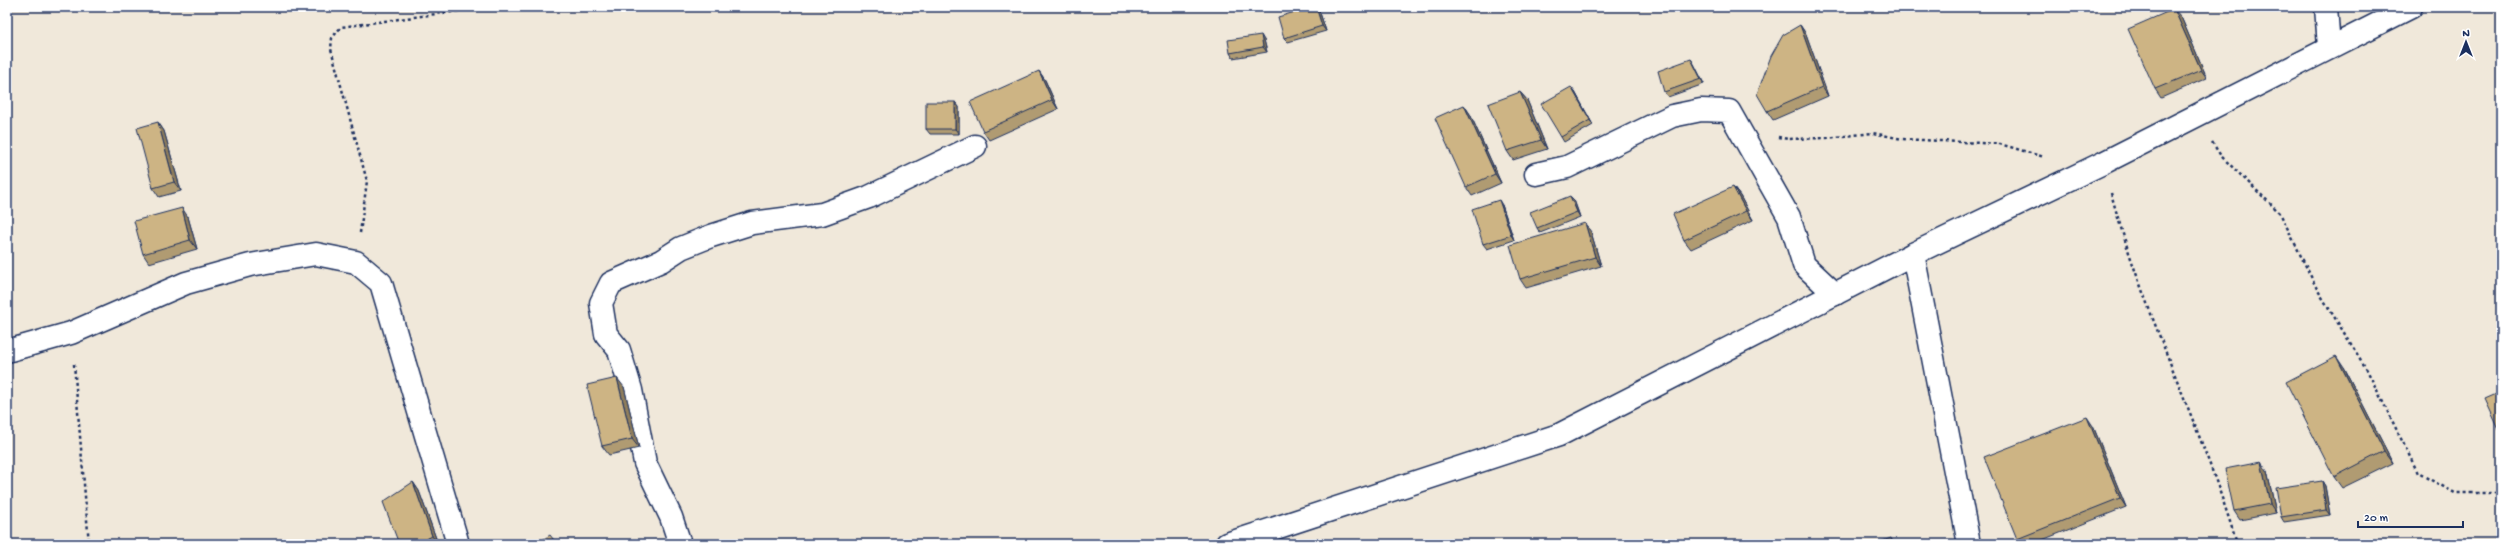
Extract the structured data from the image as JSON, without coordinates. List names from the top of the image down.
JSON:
{
  "scale_bar": "20 m",
  "north": "top"
}
